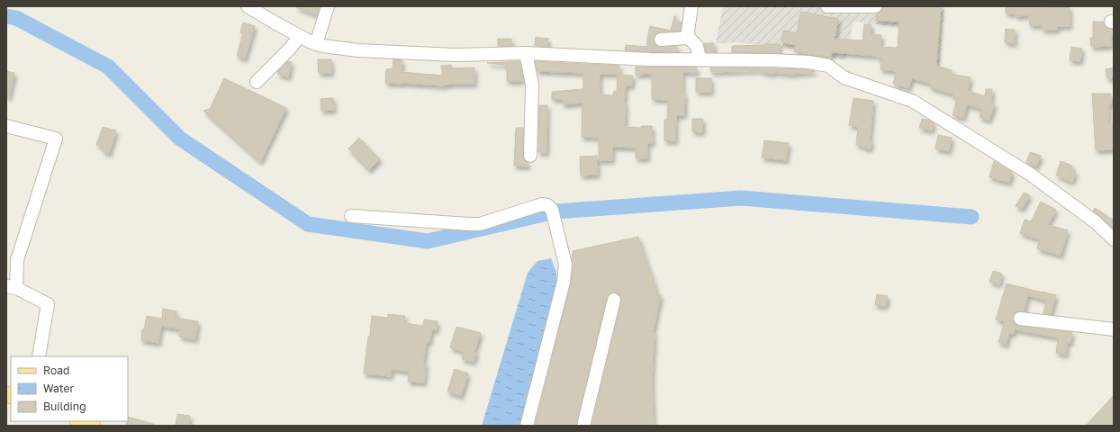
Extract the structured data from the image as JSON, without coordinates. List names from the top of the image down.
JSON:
{
  "legend": ["Road", "Water", "Building"]
}
